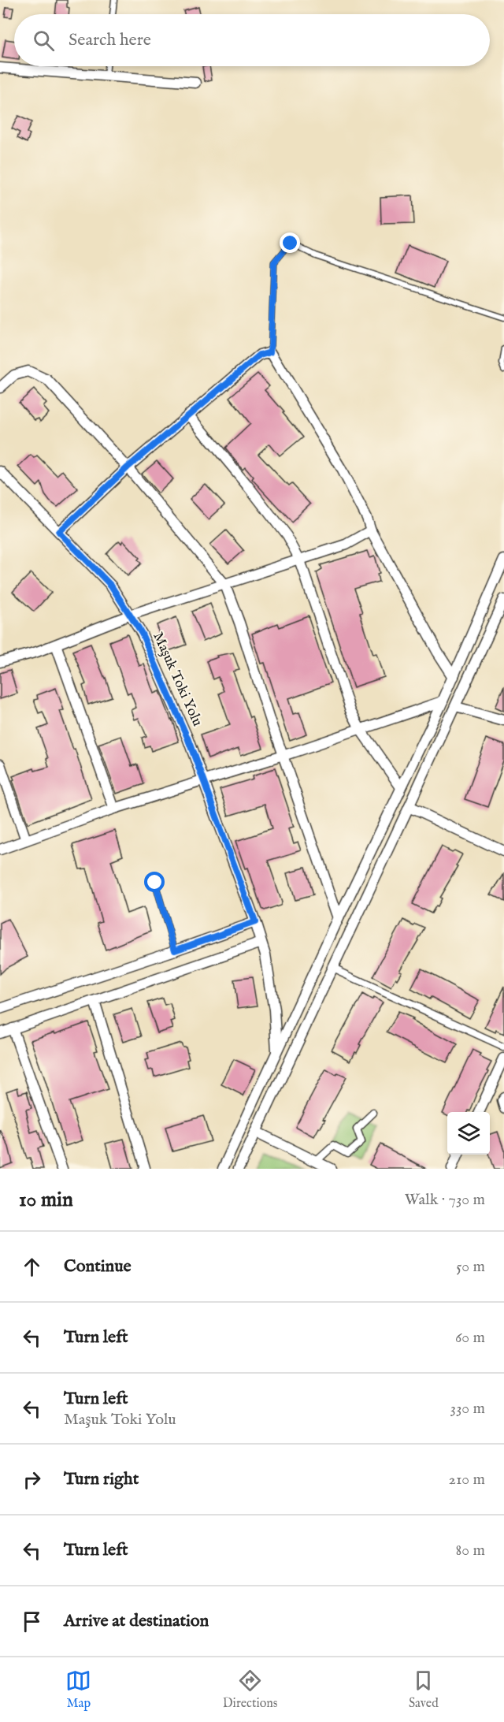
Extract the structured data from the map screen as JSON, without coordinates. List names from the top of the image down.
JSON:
{
  "streets": {
    "street": ["Maşuk Toki Yolu"]
  },
  "page": {
    "search": "Search here",
    "heading": ["10 min", "Walk · 730 m"],
    "list": [
      ["Continue", "50 m"],
      ["Turn left", "60 m"],
      ["Turn left", "Maşuk Toki Yolu", "330 m"],
      ["Turn right", "210 m"],
      ["Turn left", "80 m"],
      "Arrive at destination"
    ],
    "nav": ["Map", "Directions", "Saved"]
  }
}
